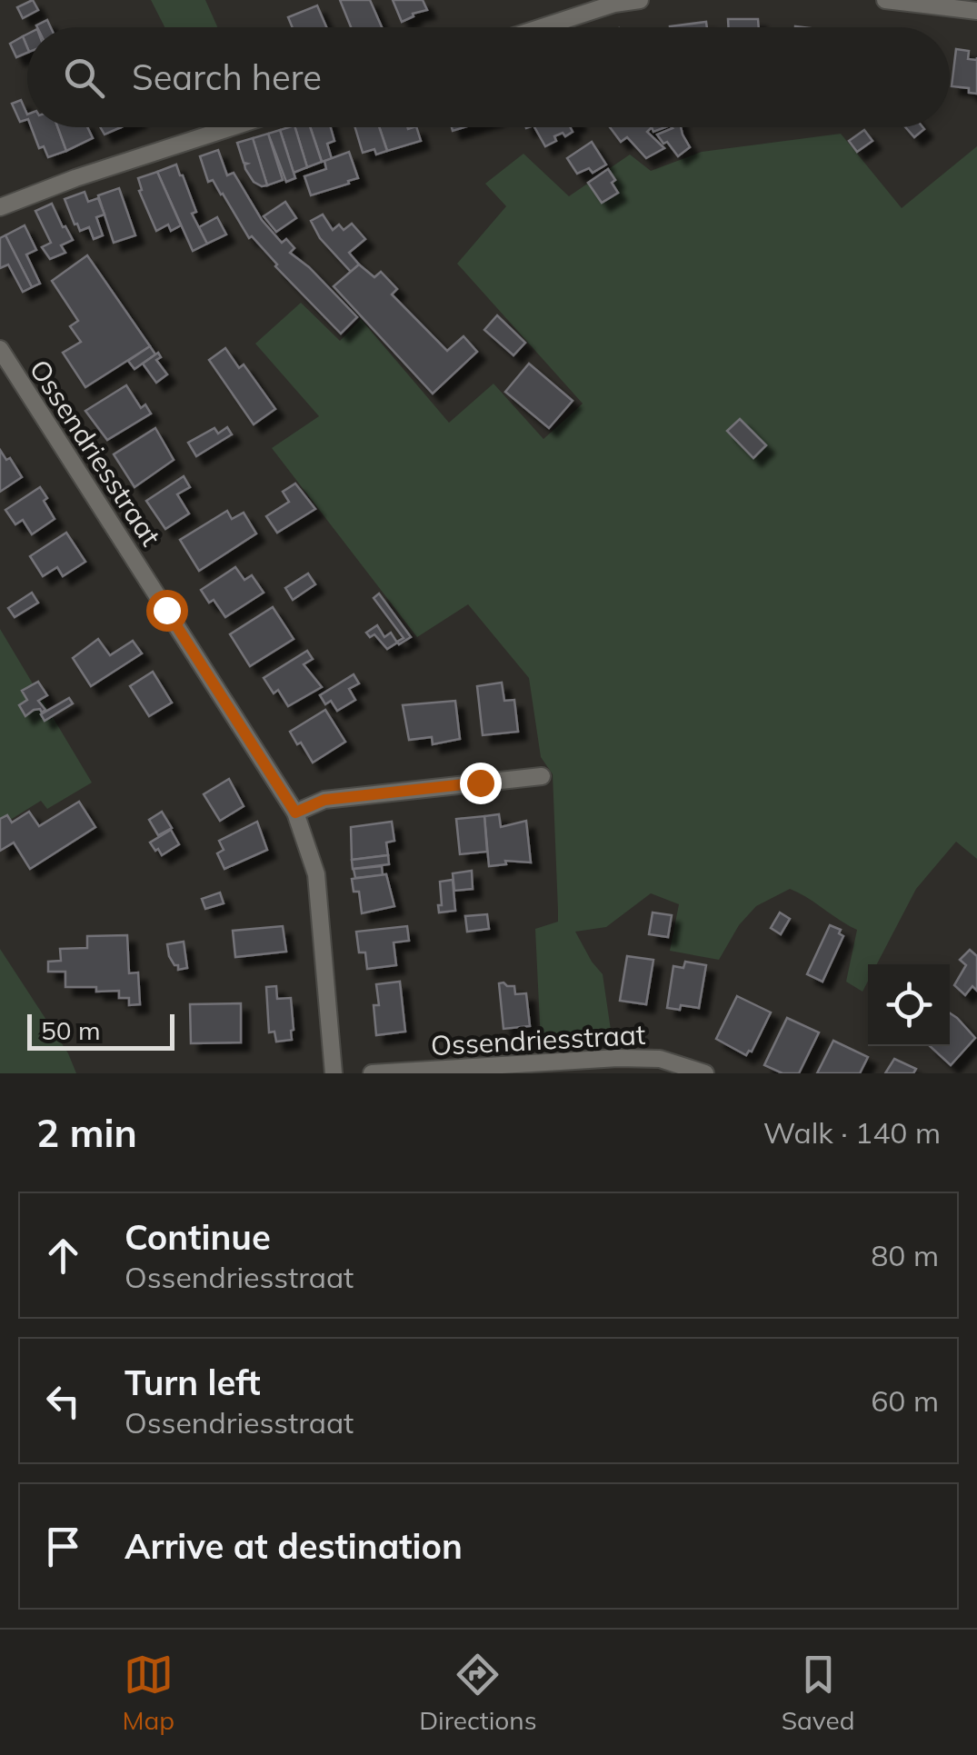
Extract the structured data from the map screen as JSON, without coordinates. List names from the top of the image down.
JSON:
{
  "streets": {
    "street": ["Ossendriesstraat"]
  },
  "scale_bar": "50 m",
  "page": {
    "search": "Search here",
    "scale": "50 m",
    "heading": ["2 min", "Walk · 140 m"],
    "list": [
      ["Continue", "Ossendriesstraat", "80 m"],
      ["Turn left", "Ossendriesstraat", "60 m"],
      "Arrive at destination"
    ],
    "nav": ["Map", "Directions", "Saved"]
  }
}
